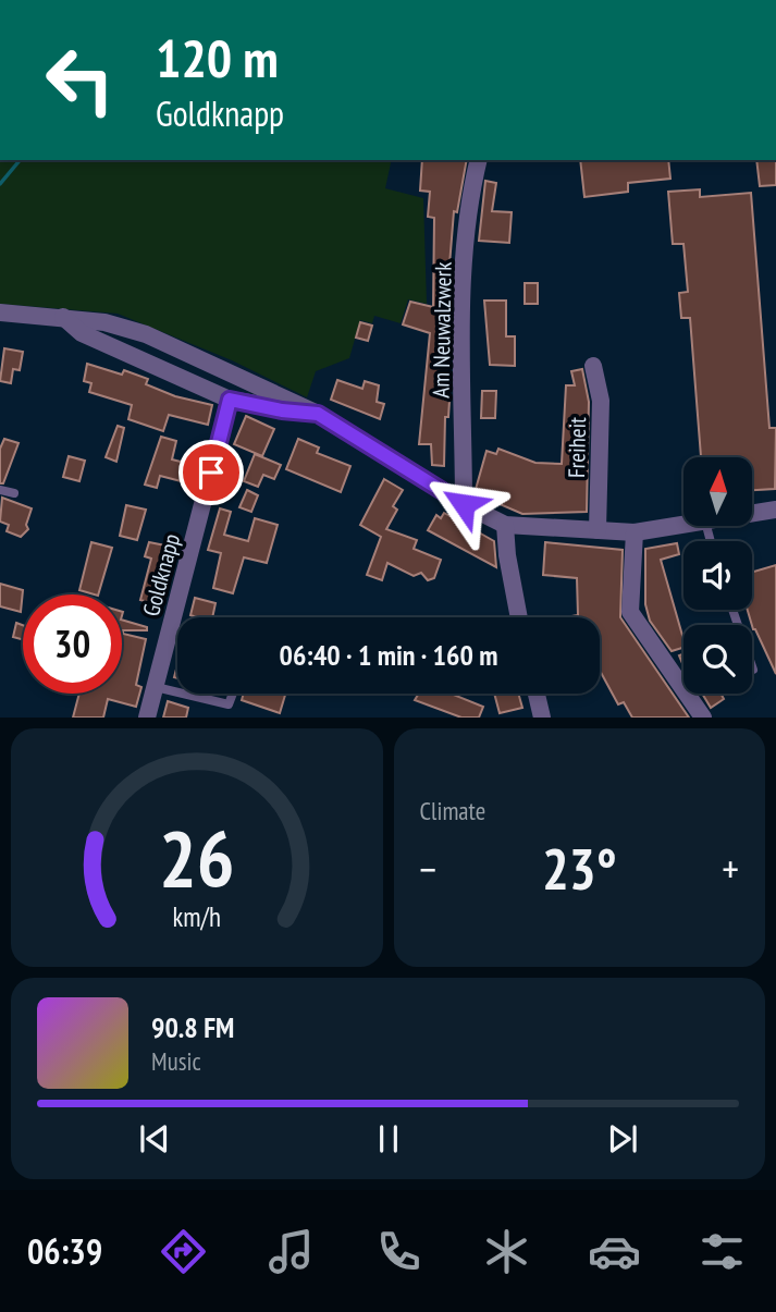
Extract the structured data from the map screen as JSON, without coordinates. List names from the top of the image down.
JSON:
{
  "streets": {
    "street": ["Am Neuwalzwerk", "Freiheit", "Goldknapp"]
  },
  "north": "top",
  "page": {
    "turn": ["120 m", "Goldknapp"],
    "limit": "30",
    "trip": "06:40 · 1 min · 160 m",
    "tile": "Climate",
    "heat": ["−", "23°", "+"],
    "song": ["90.8 FM", "Music"],
    "tabs": "06:39",
    "gauge": ["26", "km/h"]
  }
}
